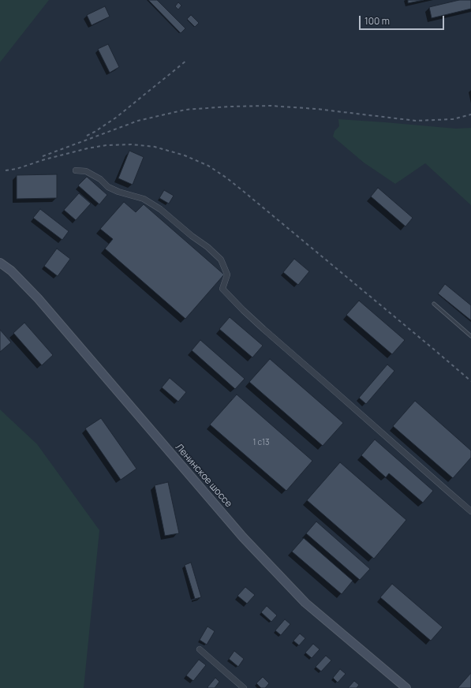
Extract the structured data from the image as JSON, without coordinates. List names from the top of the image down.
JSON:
{
  "streets": {
    "street": ["Ленинское шоссе"]
  },
  "house_numbers": ["1 с13"],
  "scale_bar": "100 m"
}
